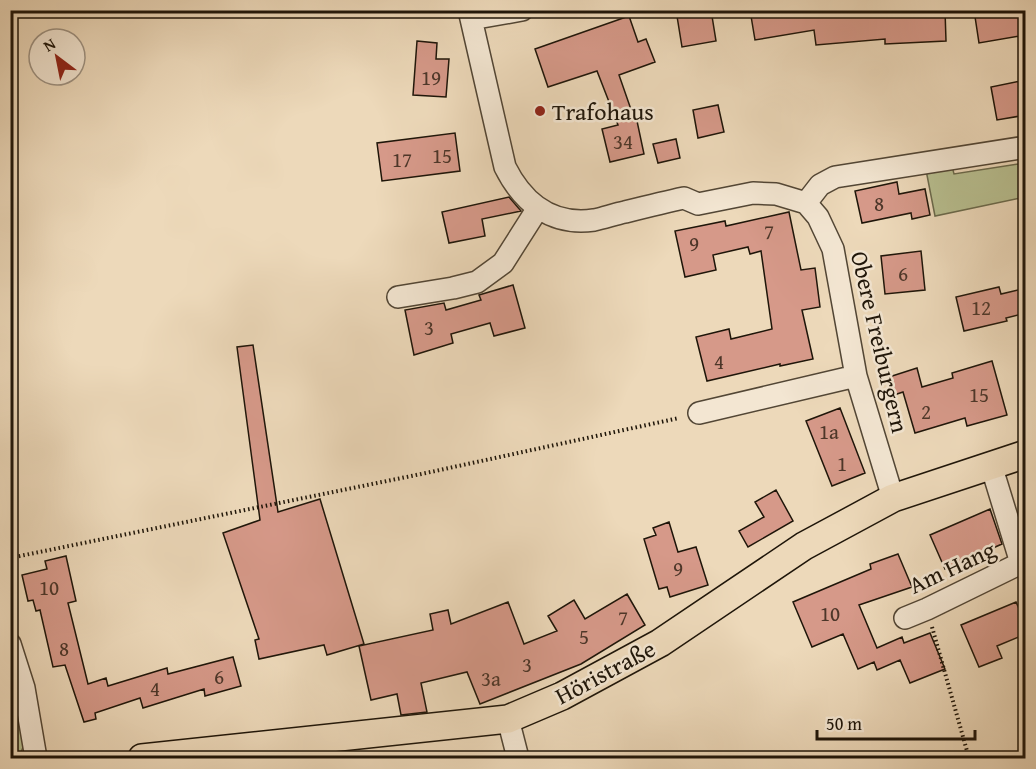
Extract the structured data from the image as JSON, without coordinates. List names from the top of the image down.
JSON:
{
  "streets": {
    "main road": ["Höristraße"],
    "street": ["Obere Freiburgern", "Am Hang"]
  },
  "crossings": [
    ["Obere Freiburgern", "Höristraße"],
    ["Am Hang", "Höristraße"]
  ],
  "places": ["Trafohaus"],
  "house_numbers": [
    "19",
    "34",
    "15",
    "17",
    "8",
    "7",
    "9",
    "6",
    "12",
    "3",
    "4",
    "15",
    "2",
    "1a",
    "1",
    "9",
    "10",
    "10",
    "7",
    "5",
    "8",
    "3",
    "6",
    "3a",
    "4"
  ],
  "scale_bar": "50 m",
  "north": "top left"
}
